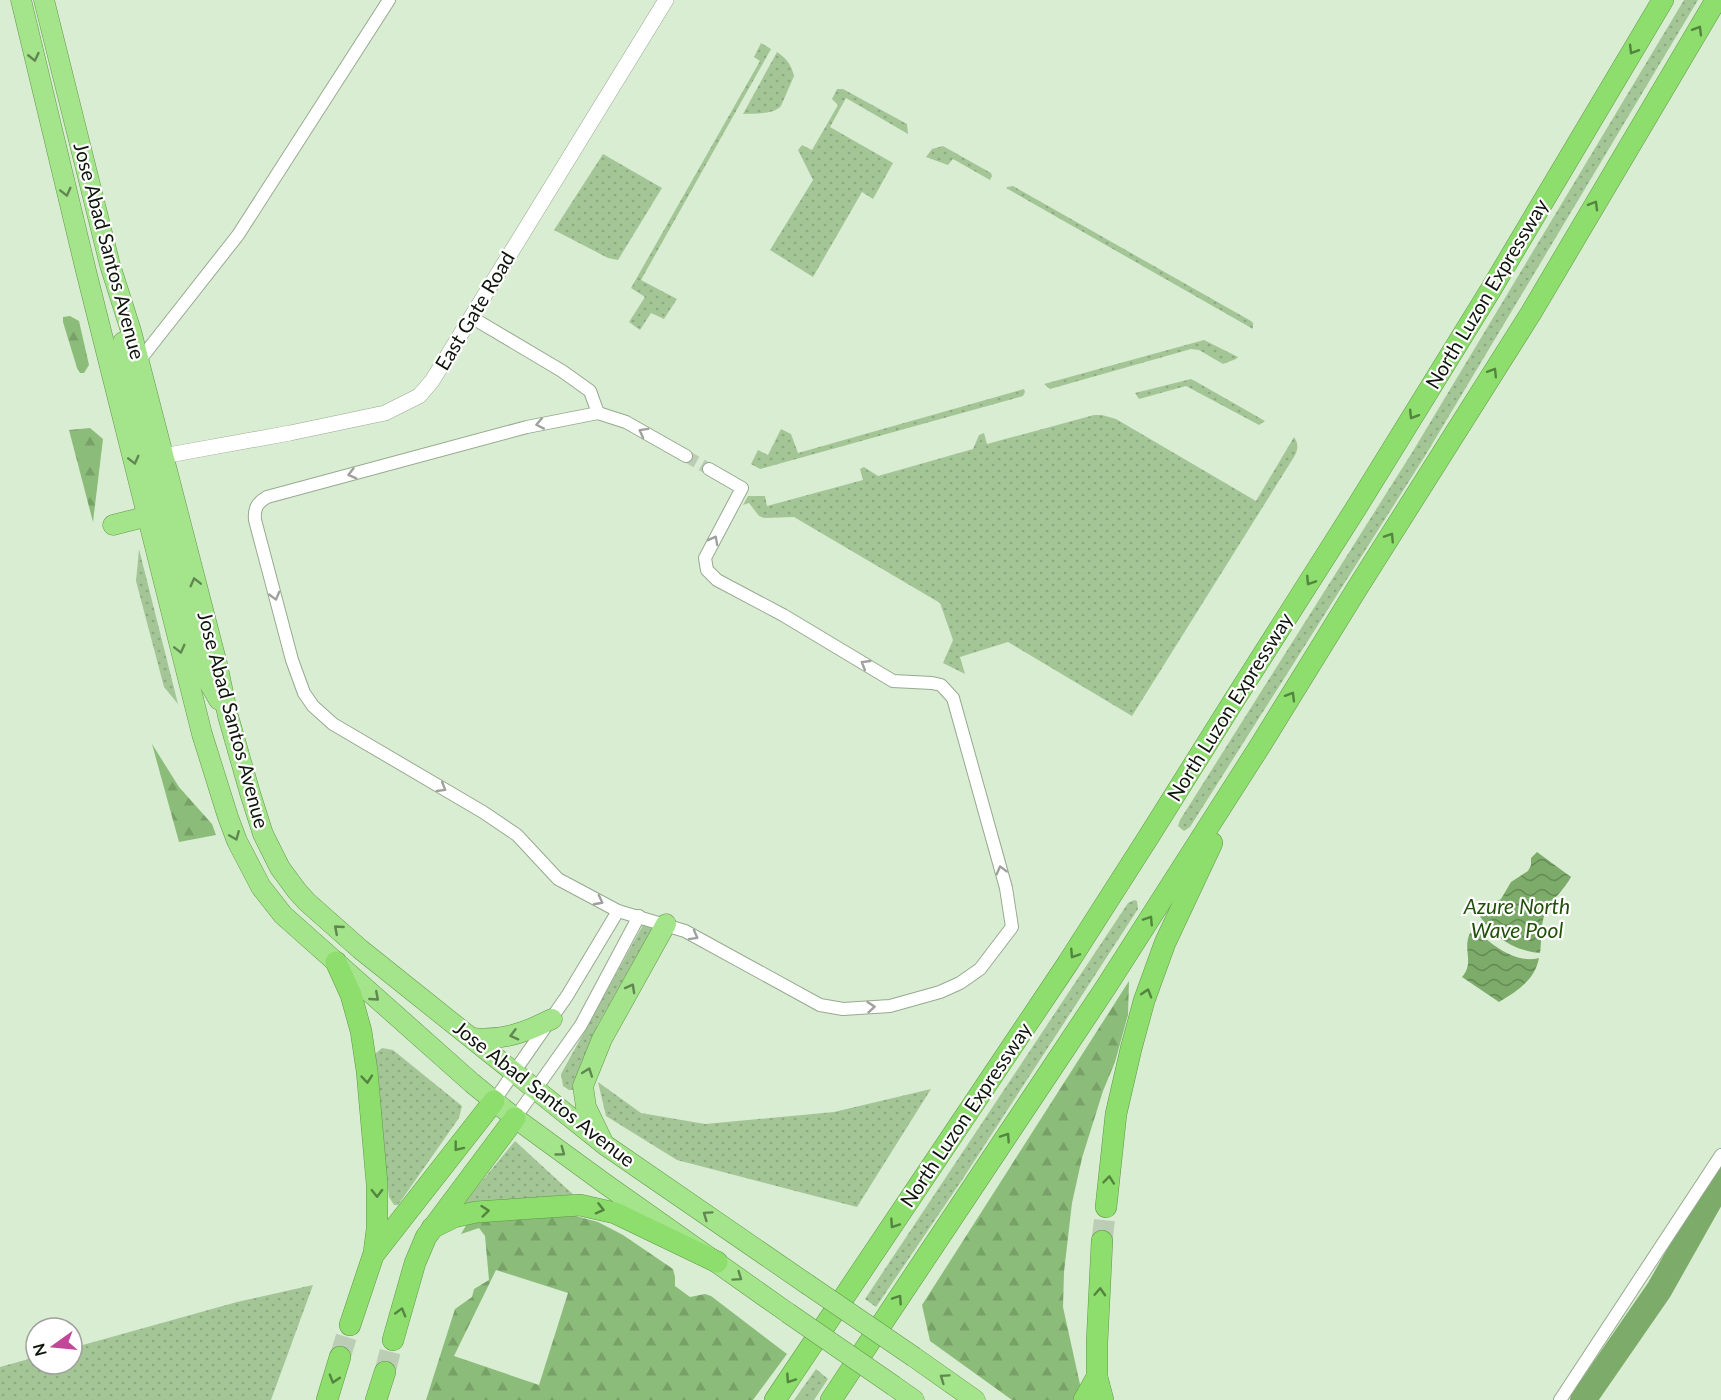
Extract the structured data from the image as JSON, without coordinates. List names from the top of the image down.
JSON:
{
  "streets": {
    "highway": ["Jose Abad Santos Avenue", "North Luzon Expressway"],
    "street": ["East Gate Road"]
  },
  "crossings": [
    ["Jose Abad Santos Avenue", "East Gate Road"]
  ],
  "water": ["Azure North Wave Pool"],
  "north": "left"
}
